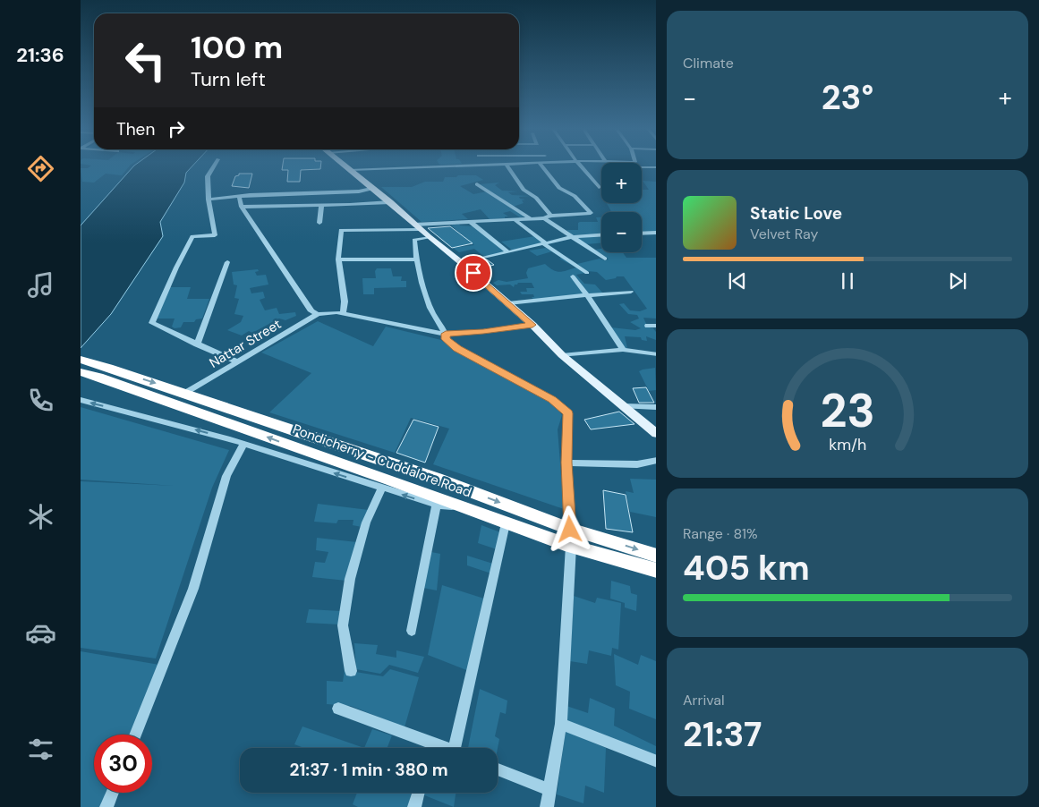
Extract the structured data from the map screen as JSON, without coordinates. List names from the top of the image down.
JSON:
{
  "streets": {
    "highway": ["Pondicherry - Cuddalore Road"],
    "street": ["Nattar Street"]
  },
  "crossings": [
    ["Nattar Street", "Pondicherry - Cuddalore Road"]
  ],
  "page": {
    "tabs": "21:36",
    "tile": [
      "Climate",
      ["Range · 81%", "405 km"],
      ["Arrival", "21:37"]
    ],
    "turn": ["100 m", "Turn left"],
    "heat": ["−", "23°", "+"],
    "then": "Then",
    "map_buttons": ["+", "−"],
    "song": ["Static Love", "Velvet Ray"],
    "limit": "30",
    "trip": "21:37 · 1 min · 380 m",
    "gauge": ["23", "km/h"]
  }
}
